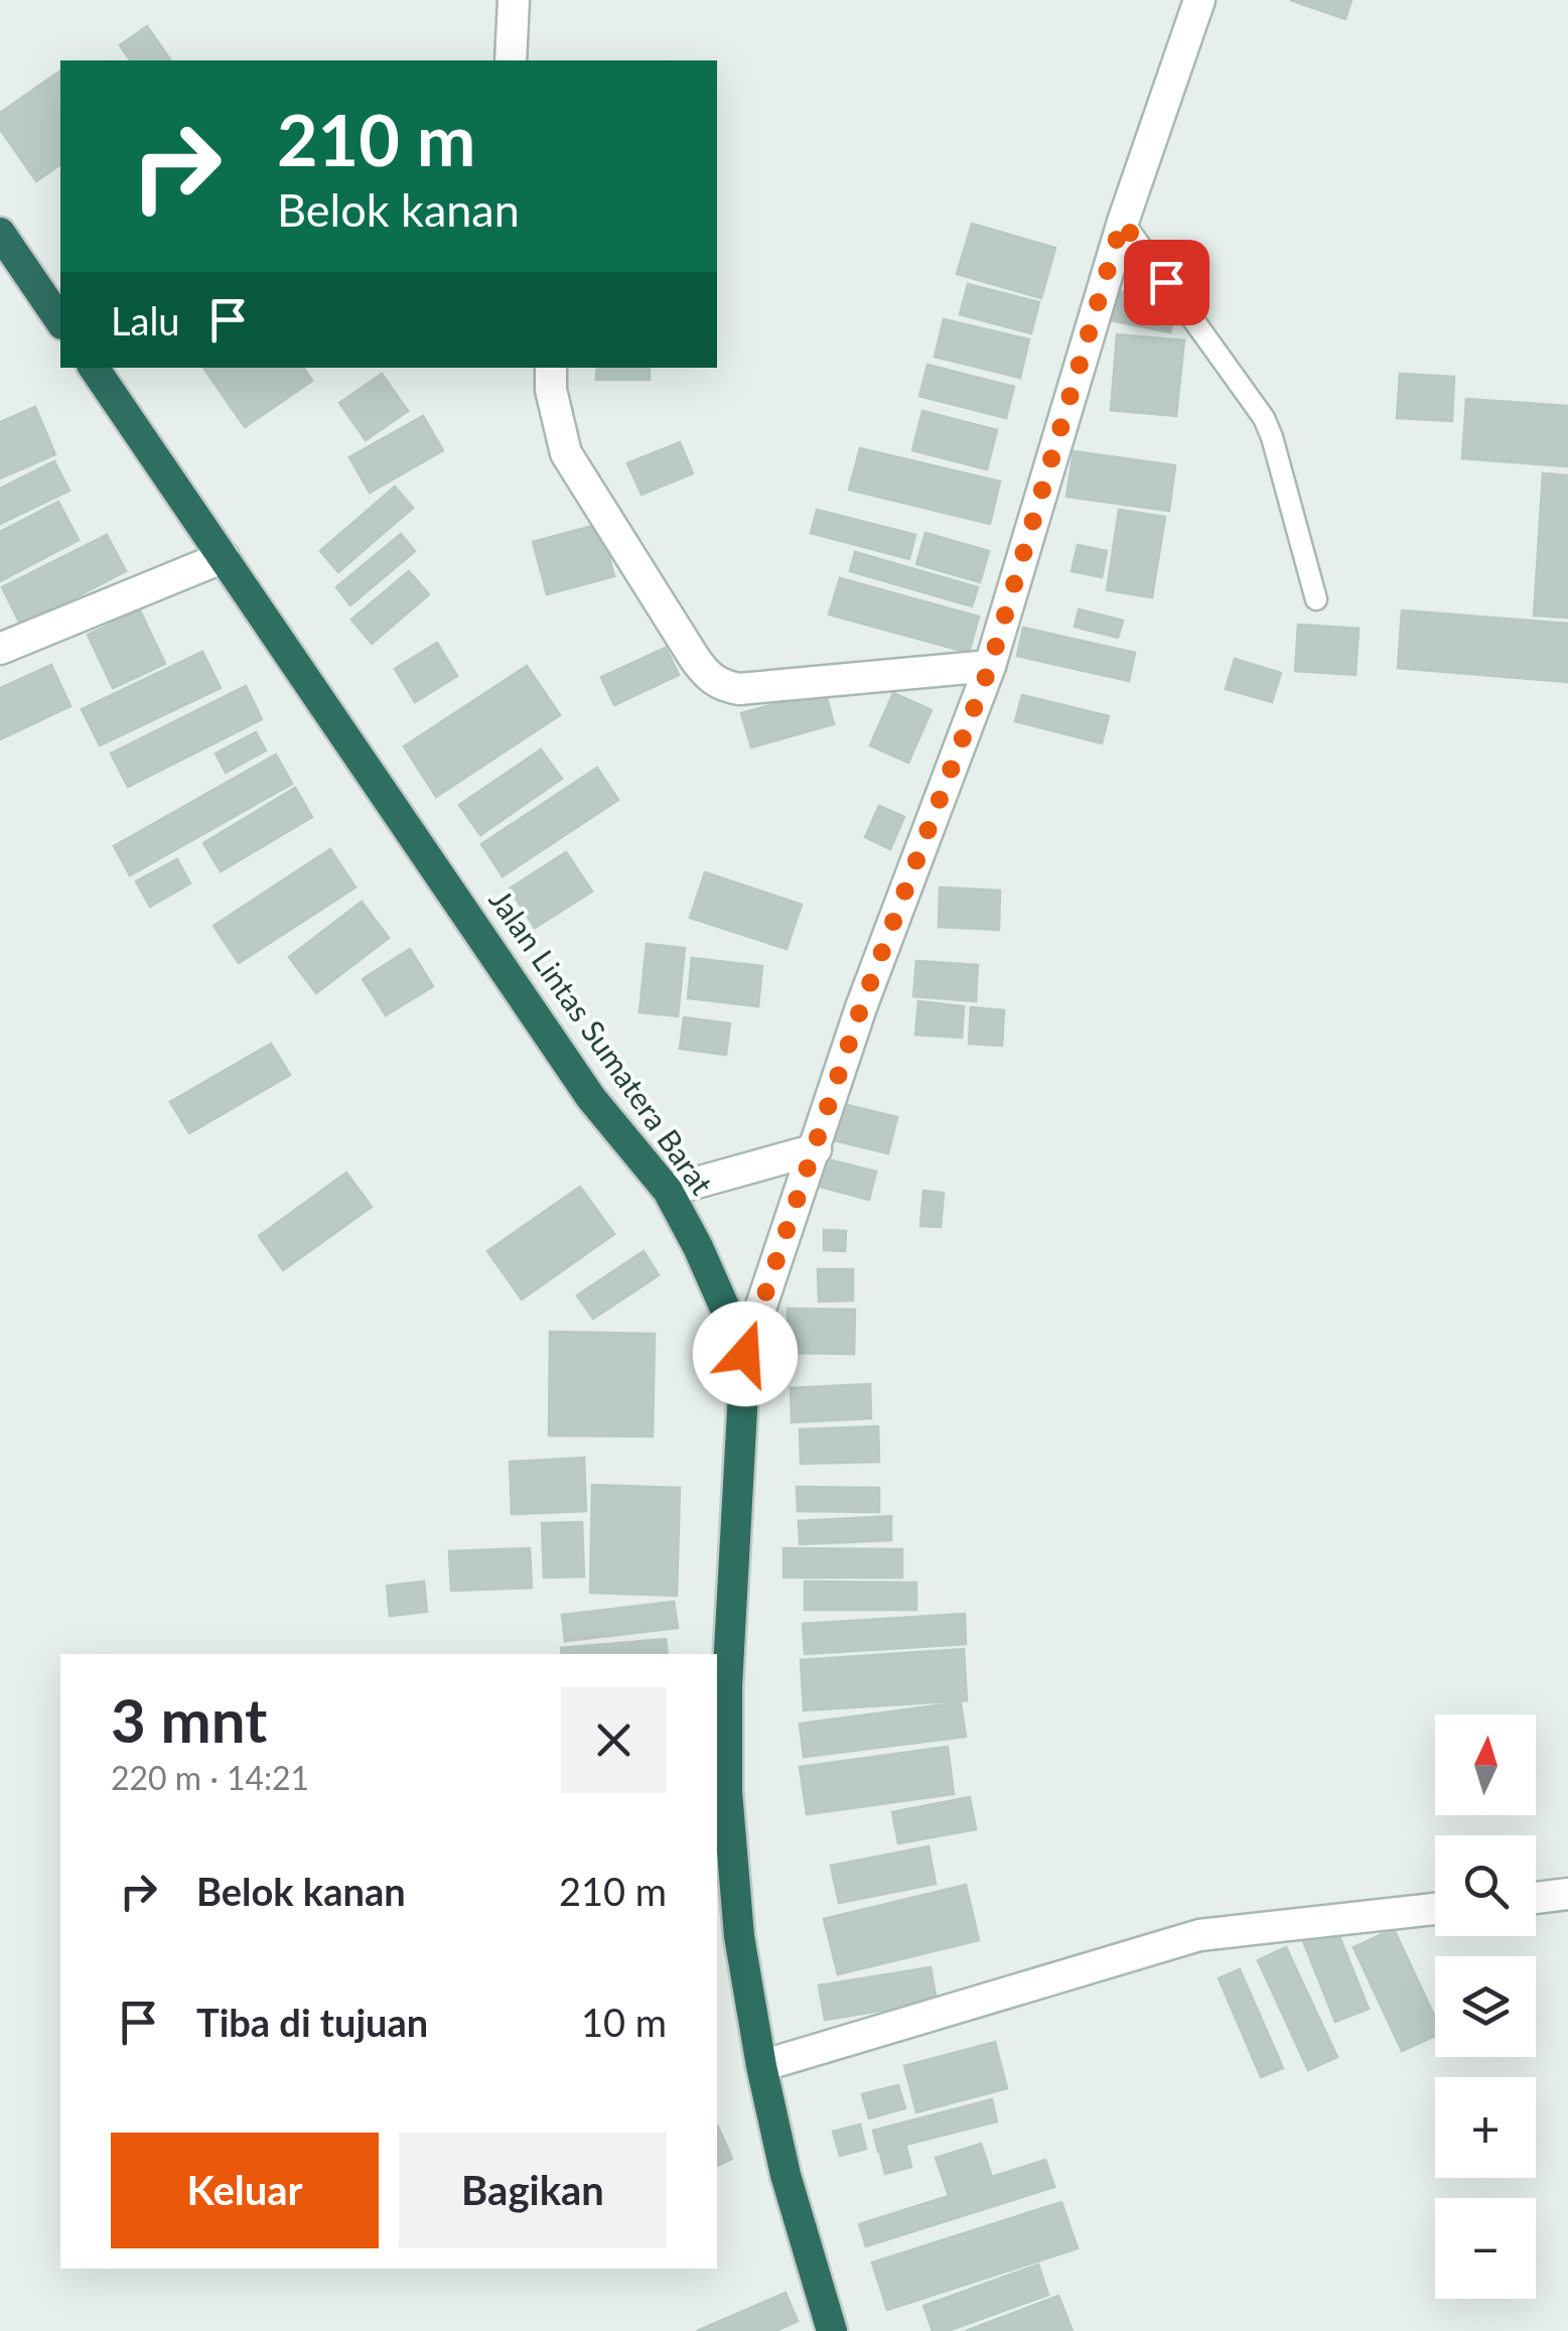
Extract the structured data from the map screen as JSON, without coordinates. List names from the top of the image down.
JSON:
{
  "streets": {
    "highway": ["Jalan Lintas Sumatera Barat"]
  },
  "north": "top",
  "page": {
    "turn": ["210 m", "Belok kanan"],
    "then": "Lalu",
    "heading": ["3 mnt", "220 m · 14:21"],
    "map_buttons": ["+", "−"],
    "list": [
      {
        "name": "Belok kanan",
        "value": "210 m"
      },
      {
        "name": "Tiba di tujuan",
        "value": "10 m"
      }
    ],
    "buttons": ["Keluar", "Bagikan"]
  }
}
